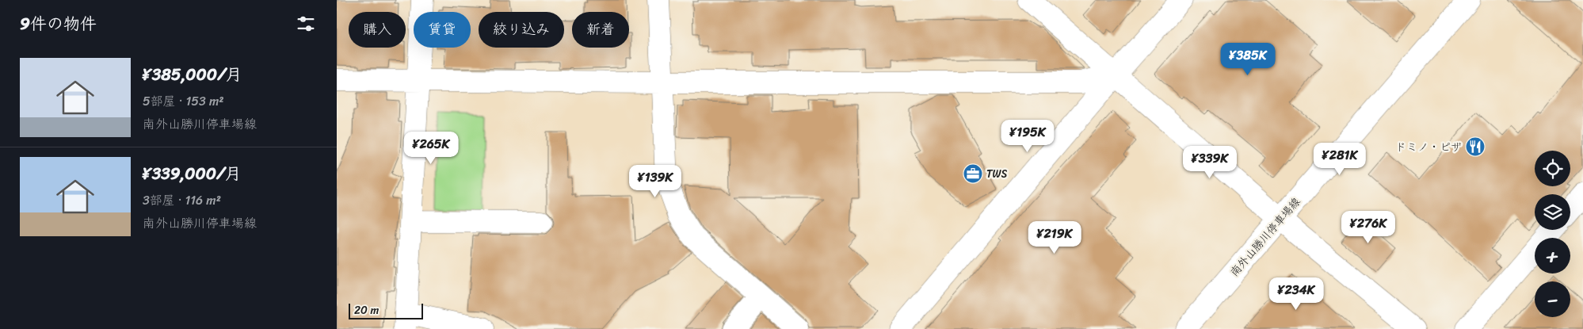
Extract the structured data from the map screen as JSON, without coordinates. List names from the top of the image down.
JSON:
{
  "streets": {
    "street": ["南外山勝川停車場線"]
  },
  "places": {
    "restaurant": ["ドミノ・ピザ"],
    "office": ["TWS"]
  },
  "scale_bar": "20 m",
  "page": {
    "heading": "9件の物件",
    "chip": [
      "購入",
      "賃貸",
      "絞り込み",
      "新着"
    ],
    "price": [
      "¥385K",
      "¥195K",
      "¥265K",
      "¥281K",
      "¥339K",
      "¥139K",
      "¥276K",
      "¥219K",
      "¥234K"
    ],
    "list": [
      {
        "name": "¥385,000/月",
        "note": "5部屋 · 153 m² · 南外山勝川停車場線"
      },
      {
        "name": "¥339,000/月",
        "note": "3部屋 · 116 m² · 南外山勝川停車場線"
      }
    ],
    "map_buttons": ["+", "−"],
    "scale": "20 m"
  }
}
